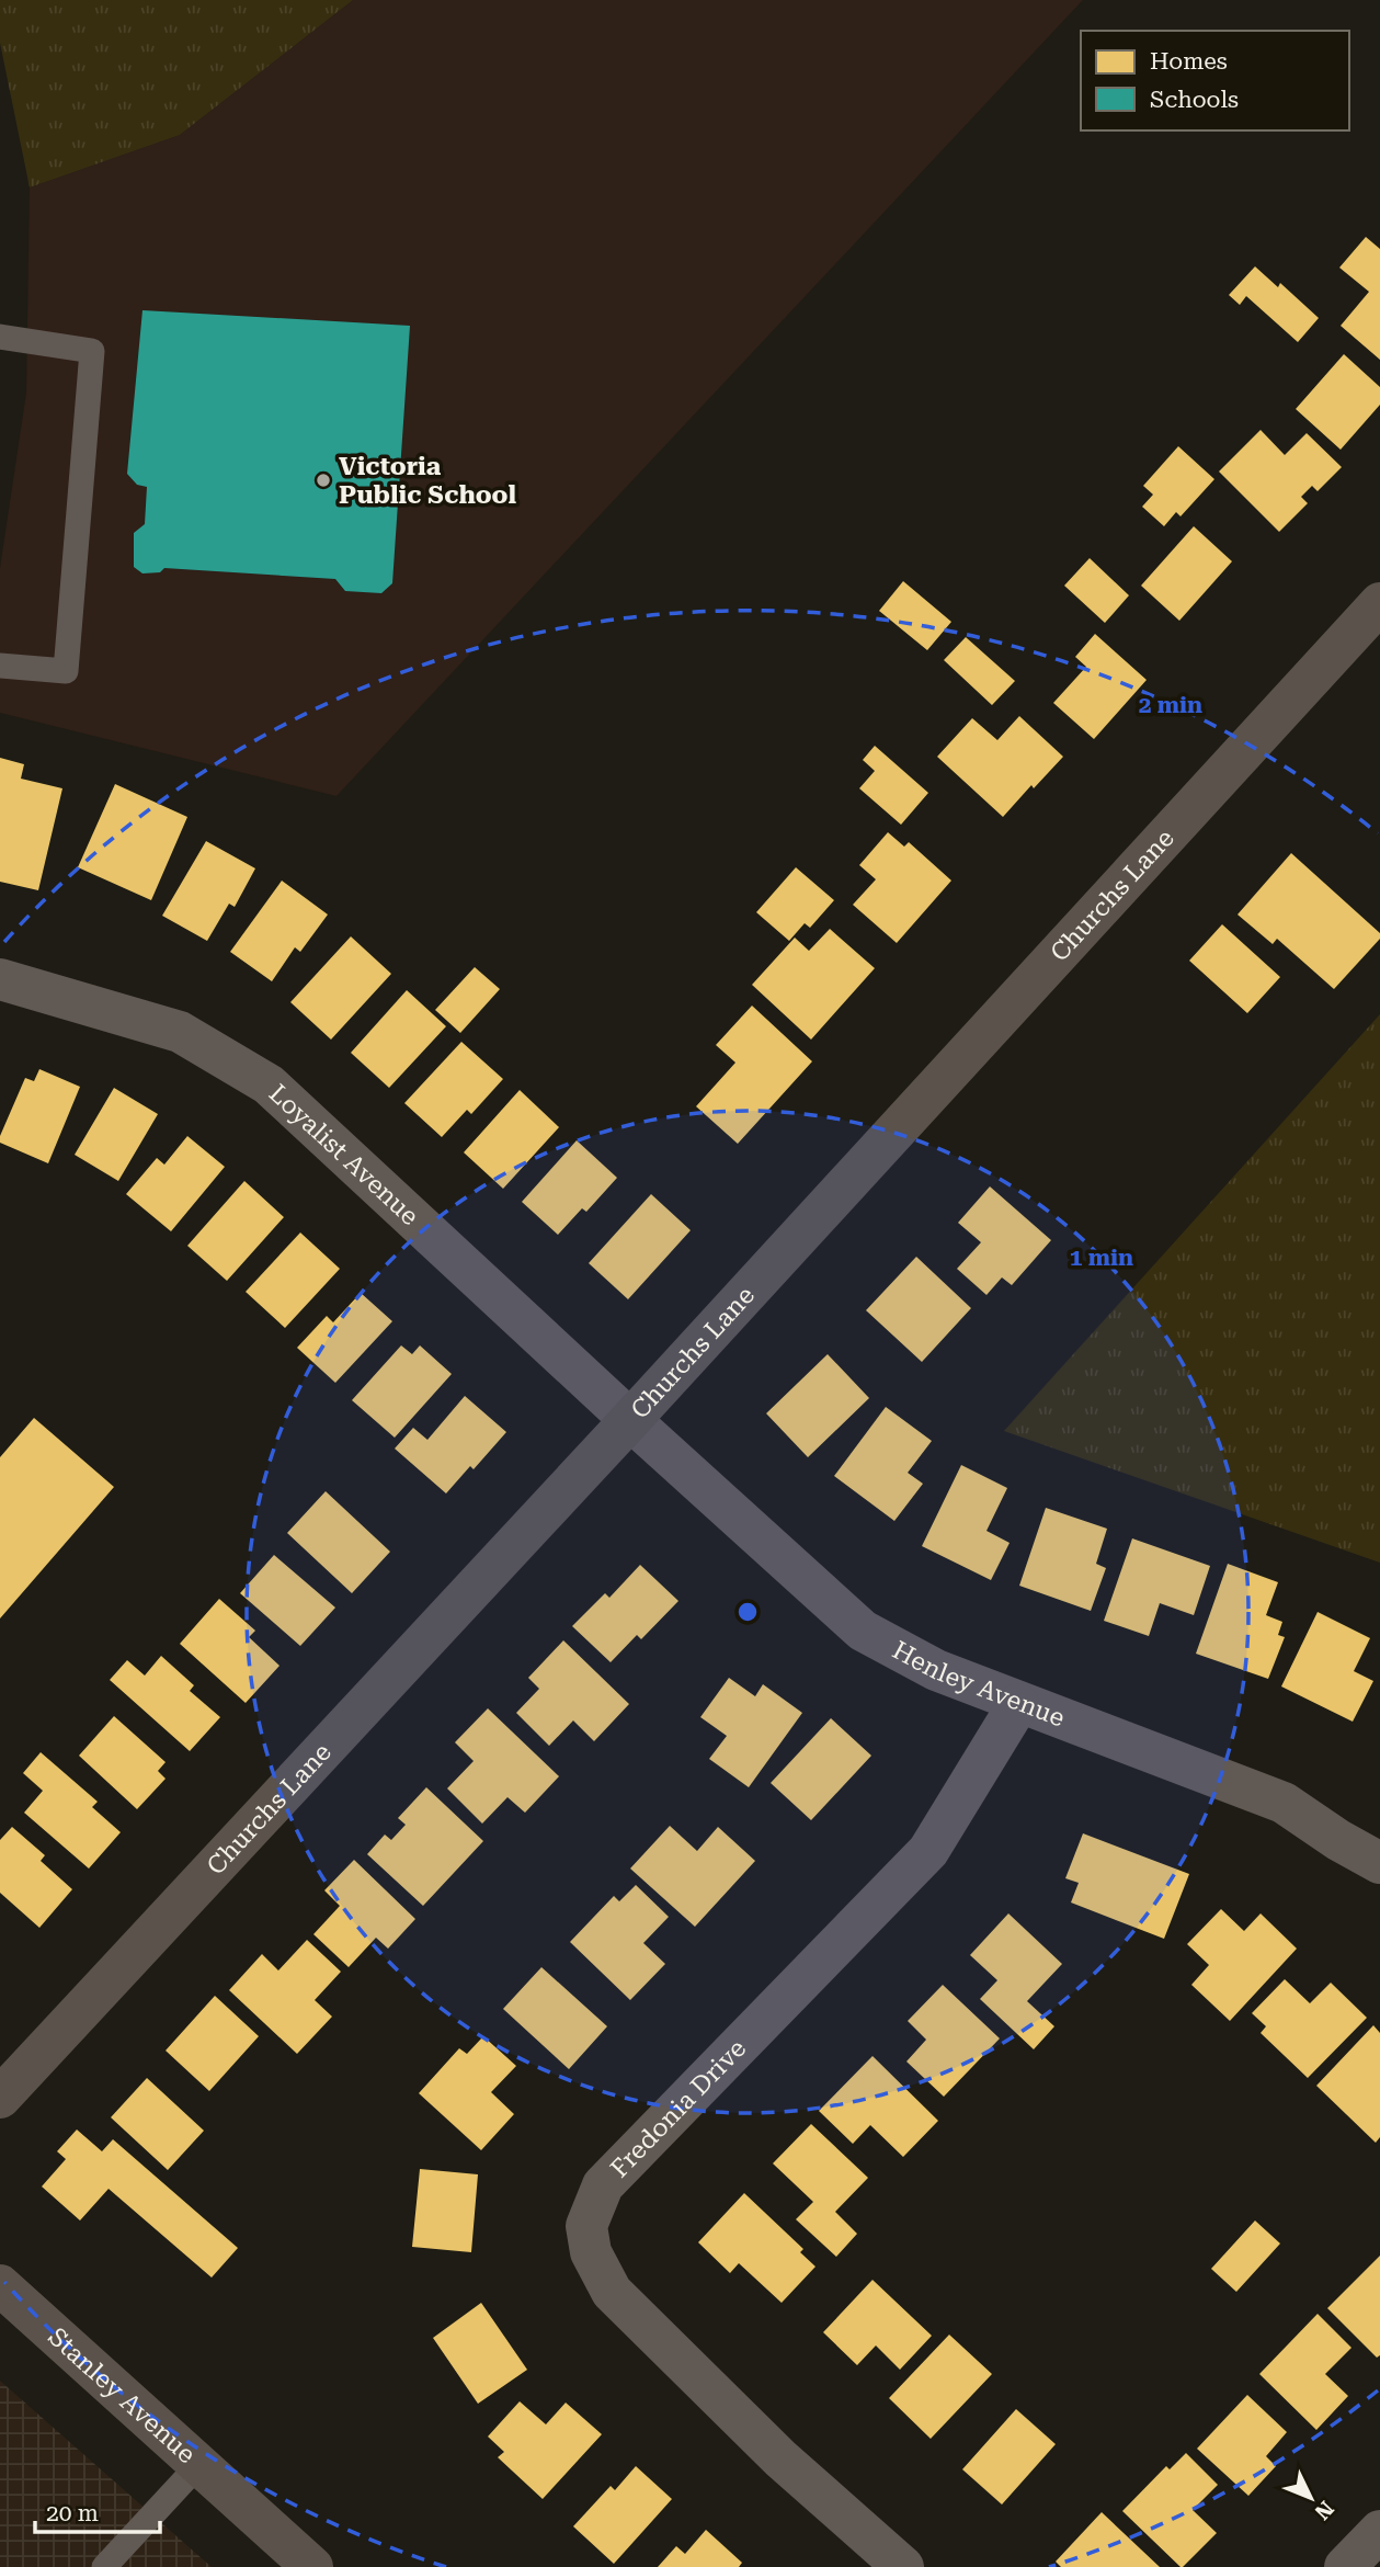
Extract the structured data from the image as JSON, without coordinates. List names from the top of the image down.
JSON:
{
  "streets": {
    "street": [
      "Churchs Lane",
      "Loyalist Avenue",
      "Henley Avenue",
      "Fredonia Drive",
      "Stanley Avenue"
    ]
  },
  "crossings": [
    ["Churchs Lane", "Loyalist Avenue"],
    ["Churchs Lane", "Henley Avenue"],
    ["Loyalist Avenue", "Henley Avenue"],
    ["Henley Avenue", "Fredonia Drive"]
  ],
  "places": ["Victoria Public School"],
  "legend": ["Homes", "Schools"],
  "scale_bar": "20 m",
  "north": "bottom right",
  "rings": ["2 min", "1 min"]
}
